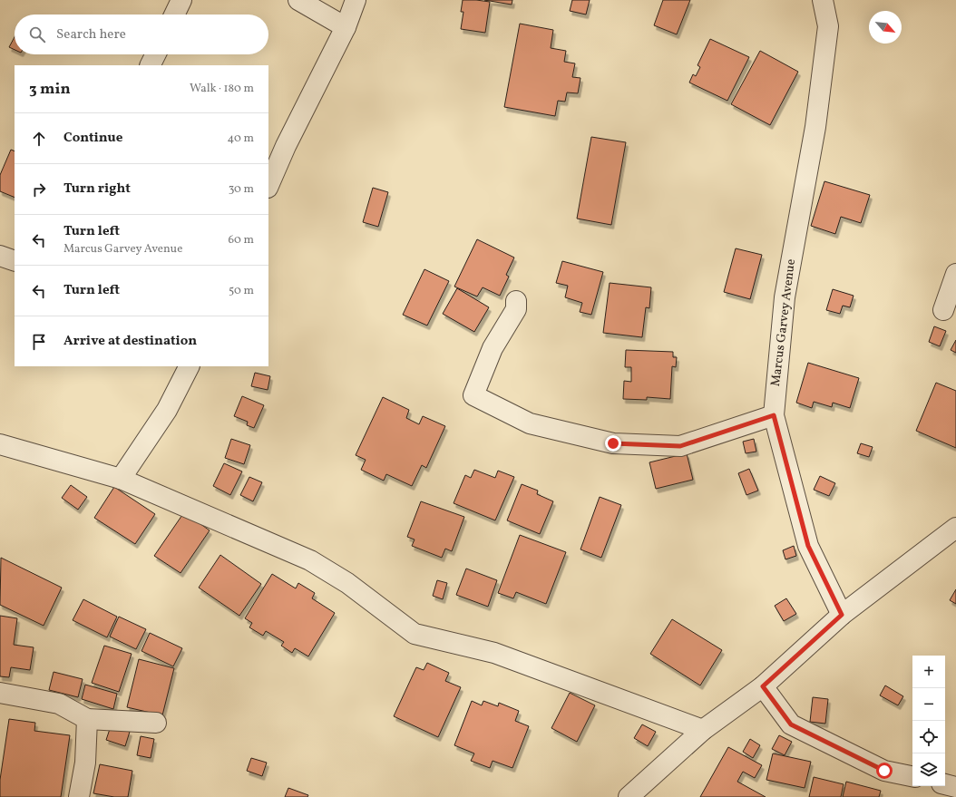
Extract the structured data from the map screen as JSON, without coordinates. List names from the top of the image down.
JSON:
{
  "streets": {
    "street": ["Marcus Garvey Avenue"]
  },
  "north": "bottom right",
  "page": {
    "search": "Search here",
    "heading": ["3 min", "Walk · 180 m"],
    "list": [
      ["Continue", "40 m"],
      ["Turn right", "30 m"],
      ["Turn left", "Marcus Garvey Avenue", "60 m"],
      ["Turn left", "50 m"],
      "Arrive at destination"
    ],
    "map_buttons": ["+", "−"]
  }
}
